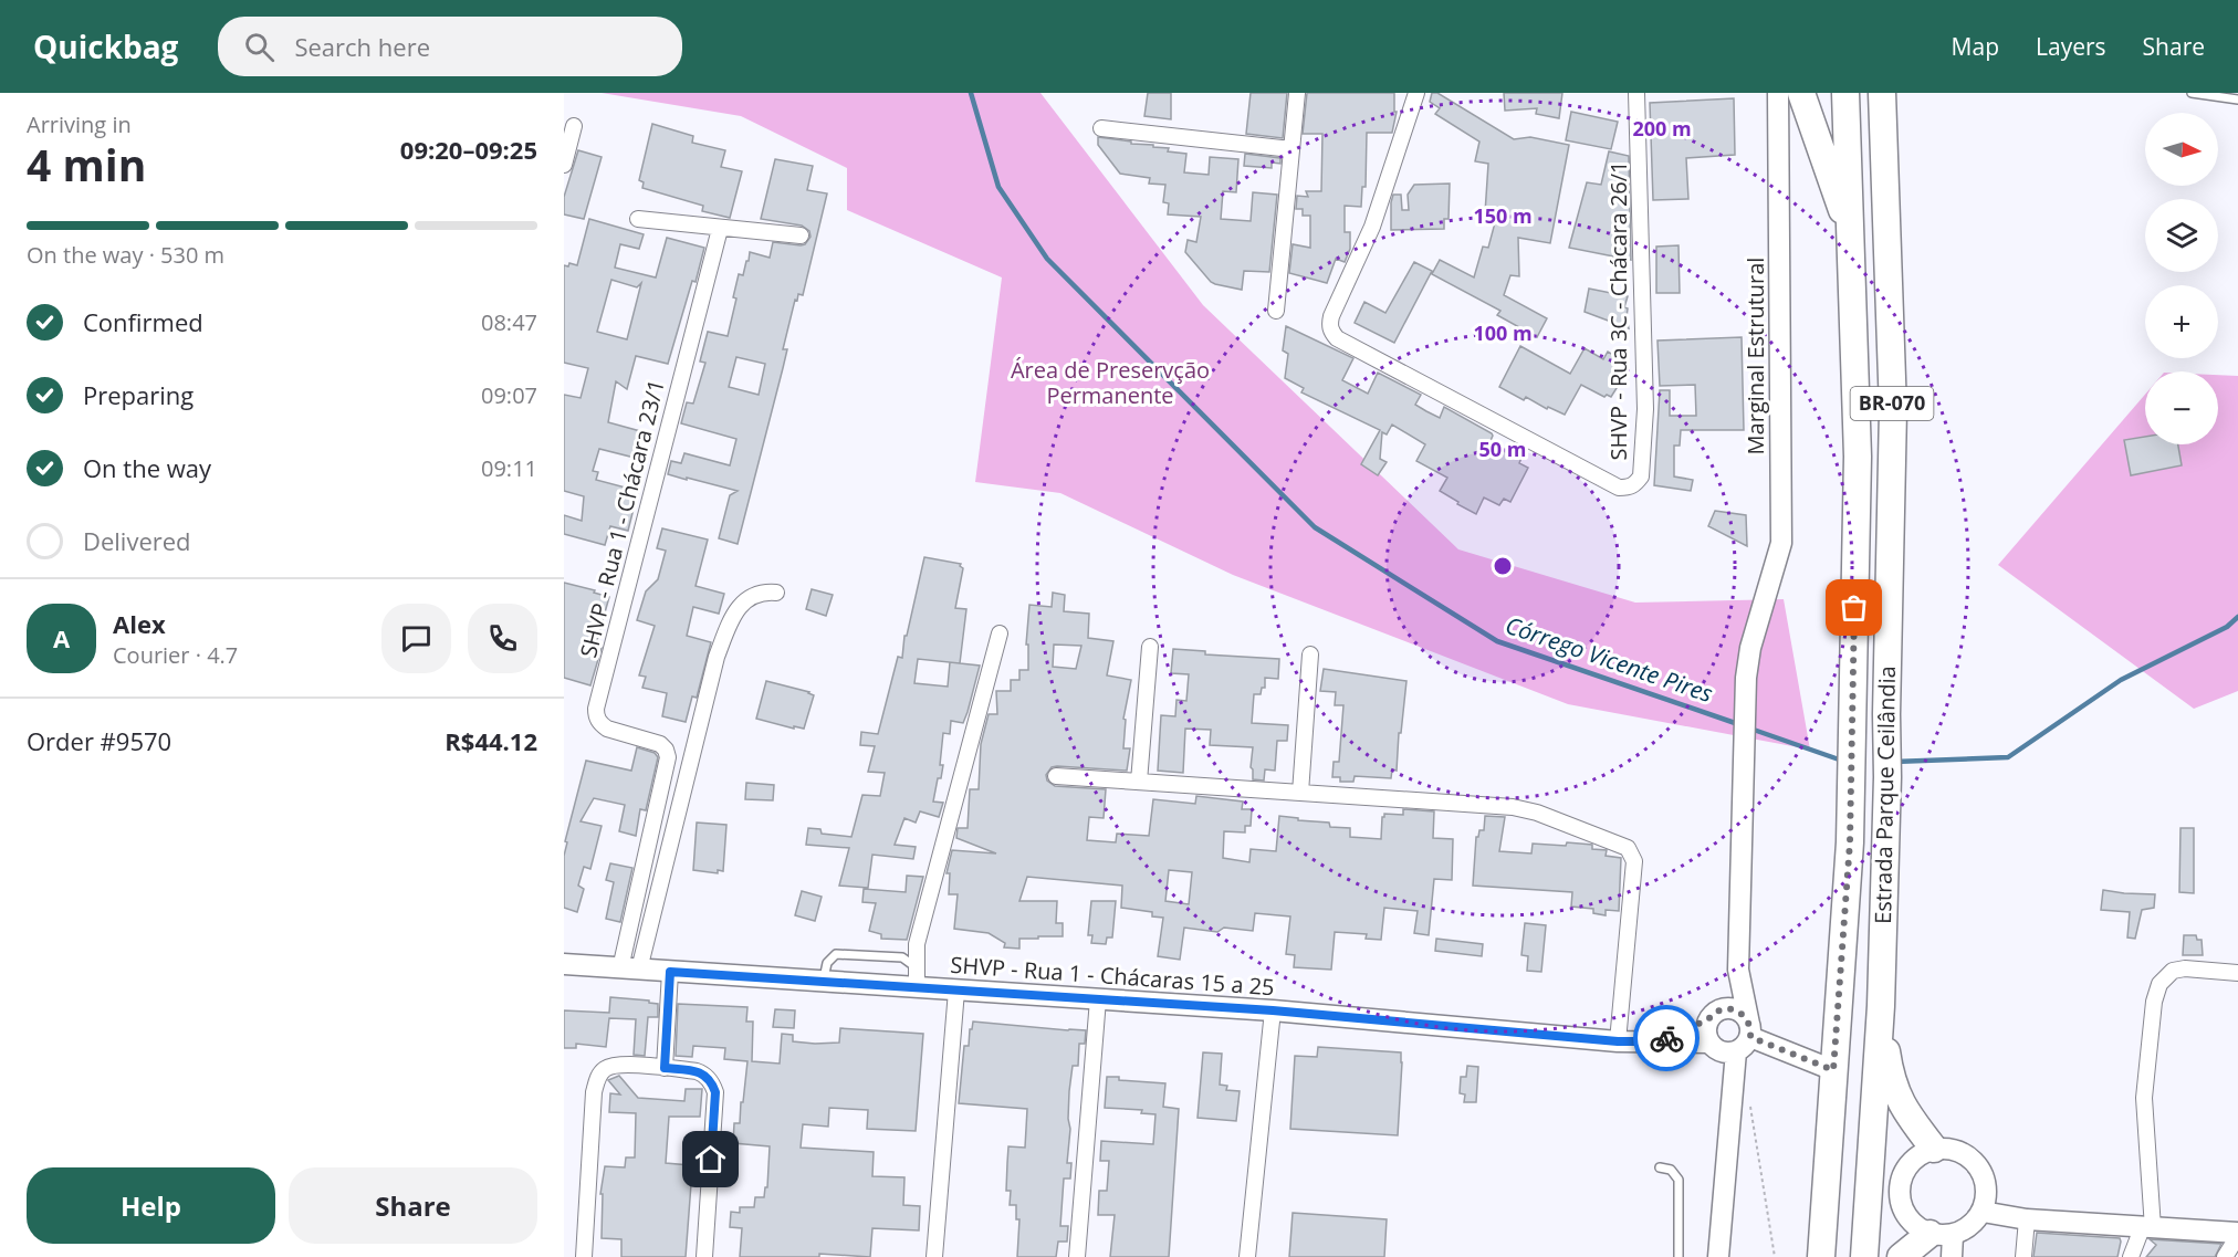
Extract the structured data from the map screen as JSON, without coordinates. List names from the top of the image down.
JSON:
{
  "streets": {
    "highway": ["BR-070", "Estrada Parque Ceilândia"],
    "street": [
      "SHVP - Rua 3C - Chácara 26/1",
      "Marginal Estrutural",
      "SHVP - Rua 1 - Chácara 23/1",
      "SHVP - Rua 1 - Chácaras 15 a 25"
    ]
  },
  "crossings": [
    ["Marginal Estrutural", "SHVP - Rua 1 - Chácaras 15 a 25"],
    ["SHVP - Rua 1 - Chácara 23/1", "SHVP - Rua 1 - Chácaras 15 a 25"]
  ],
  "water": ["Córrego Vicente Pires"],
  "parks": ["Área de Preservção Permanente"],
  "north": "right",
  "page": {
    "header": "Quickbag",
    "search": "Search here",
    "nav": ["Map", "Layers", "Share"],
    "heading": ["4 min", "Arriving in", "09:20–09:25"],
    "panel": [
      "Alex",
      "Courier · 4.7",
      "Order #9570",
      "R$44.12"
    ],
    "map_buttons": ["+", "−"],
    "bar": "On the way · 530 m",
    "list": [
      ["Confirmed", "08:47"],
      ["Preparing", "09:07"],
      ["On the way", "09:11"],
      "Delivered"
    ],
    "round": "A",
    "buttons": ["Help", "Share"]
  },
  "rings": [
    "200 m",
    "150 m",
    "100 m",
    "50 m"
  ]
}
